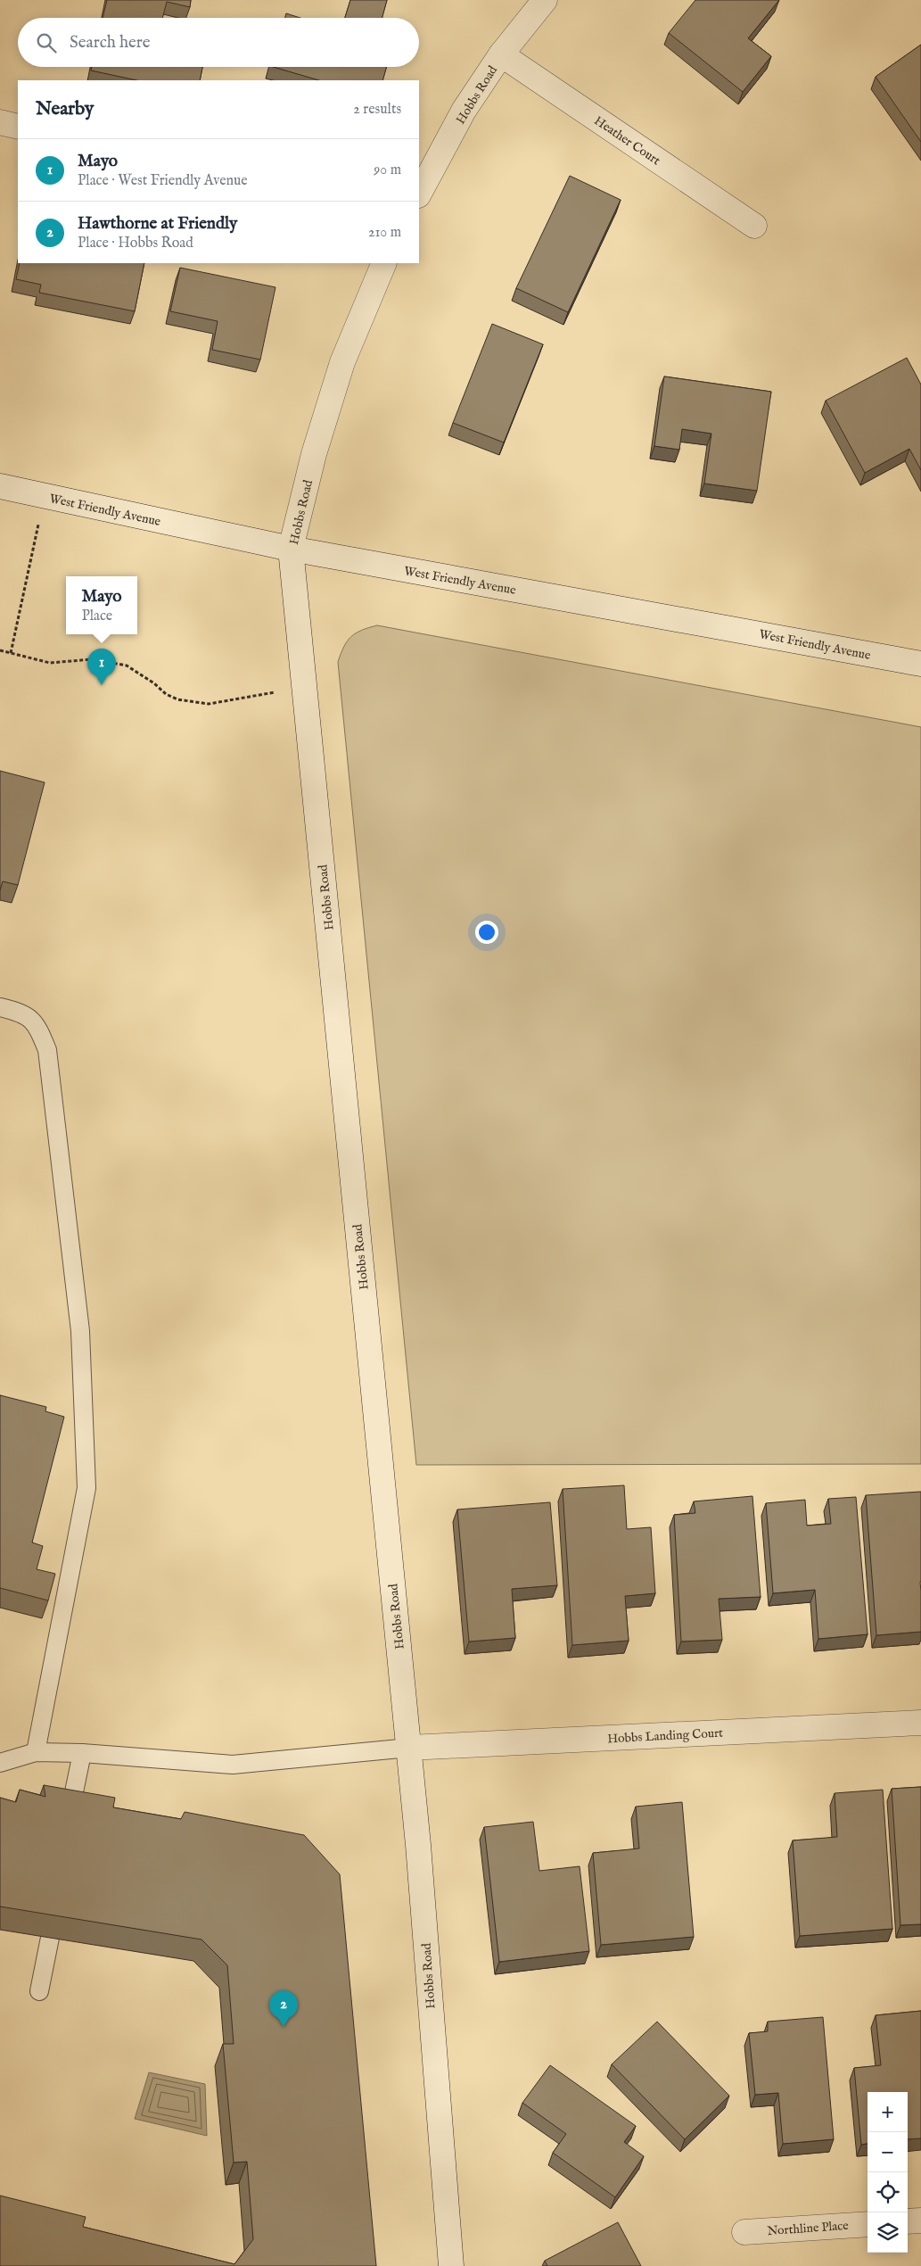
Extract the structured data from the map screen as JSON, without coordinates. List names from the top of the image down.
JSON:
{
  "streets": {
    "street": [
      "Hobbs Road",
      "Heather Court",
      "West Friendly Avenue",
      "Hobbs Landing Court",
      "Northline Place"
    ]
  },
  "crossings": [
    ["Hobbs Road", "Heather Court"],
    ["Hobbs Road", "West Friendly Avenue"],
    ["Hobbs Road", "Hobbs Landing Court"]
  ],
  "page": {
    "search": "Search here",
    "heading": ["Nearby", "2 results"],
    "list": [
      {
        "mark": "1",
        "name": "Mayo",
        "note": "Place · West Friendly Avenue",
        "value": "90 m"
      },
      {
        "mark": "2",
        "name": "Hawthorne at Friendly",
        "note": "Place · Hobbs Road",
        "value": "210 m"
      }
    ],
    "popup": ["Mayo", "Place"],
    "pins": ["1", "2"],
    "map_buttons": ["+", "−"]
  }
}
